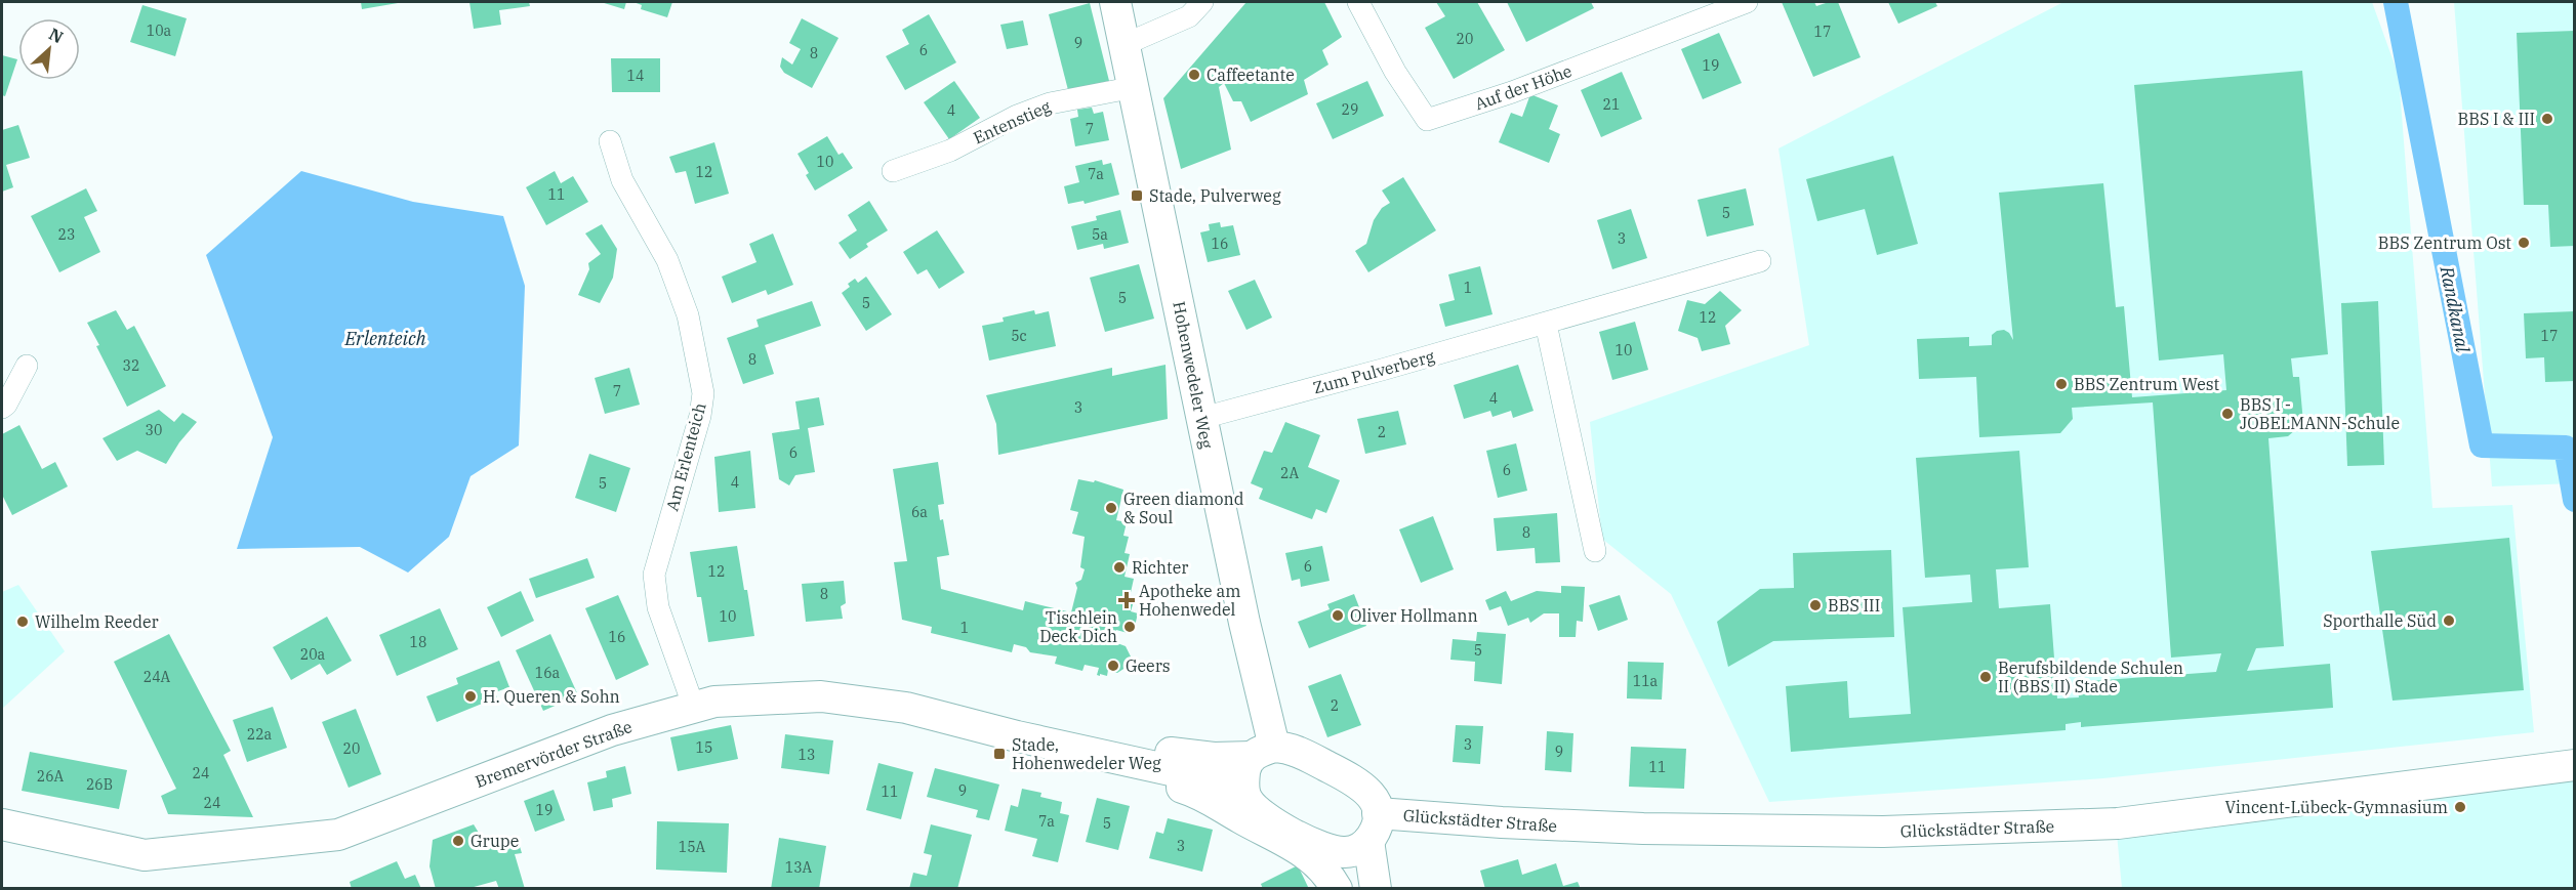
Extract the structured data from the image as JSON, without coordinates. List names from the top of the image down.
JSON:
{
  "streets": {
    "main road": ["Hohenwedeler Weg", "Bremervörder Straße", "Glückstädter Straße"],
    "street": [
      "Auf der Höhe",
      "Entenstieg",
      "Zum Pulverberg",
      "Am Erlenteich"
    ]
  },
  "crossings": [
    ["Entenstieg", "Hohenwedeler Weg"],
    ["Zum Pulverberg", "Hohenwedeler Weg"],
    ["Hohenwedeler Weg", "Bremervörder Straße"],
    ["Am Erlenteich", "Bremervörder Straße"],
    ["Bremervörder Straße", "Glückstädter Straße"]
  ],
  "water": ["Randkanal", "Erlenteich"],
  "places": {
    "other": [
      "Caffeetante",
      "BBS I & III",
      "BBS Zentrum Ost",
      "BBS Zentrum West",
      "BBS I - JOBELMANN-Schule",
      "Green diamond & Soul",
      "Richter",
      "BBS III",
      "Oliver Hollmann",
      "Sporthalle Süd",
      "Wilhelm Reeder",
      "Tischlein Deck Dich",
      "Geers",
      "Berufsbildende Schulen II (BBS II) Stade",
      "H. Queren & Sohn",
      "Vincent-Lübeck-Gymnasium",
      "Grupe"
    ],
    "transit": ["Stade, Pulverweg", "Stade, Hohenwedeler Weg"],
    "health": ["Apotheke am Hohenwedel"]
  },
  "house_numbers": [
    "10a",
    "17",
    "20",
    "9",
    "6",
    "8",
    "19",
    "14",
    "21",
    "29",
    "4",
    "7",
    "10",
    "12",
    "7a",
    "11",
    "5",
    "23",
    "5a",
    "3",
    "16",
    "1",
    "5",
    "5",
    "12",
    "5c",
    "17",
    "10",
    "8",
    "32",
    "7",
    "4",
    "3",
    "30",
    "2",
    "6",
    "6",
    "2A",
    "4",
    "5",
    "6a",
    "8",
    "6",
    "12",
    "8",
    "10",
    "1",
    "16",
    "18",
    "5",
    "20a",
    "16a",
    "24A",
    "11a",
    "2",
    "22a",
    "3",
    "15",
    "20",
    "9",
    "13",
    "11",
    "24",
    "26A",
    "26B",
    "9",
    "11",
    "24",
    "19",
    "7a",
    "5",
    "3",
    "15A",
    "13A"
  ],
  "north": "top right"
}
